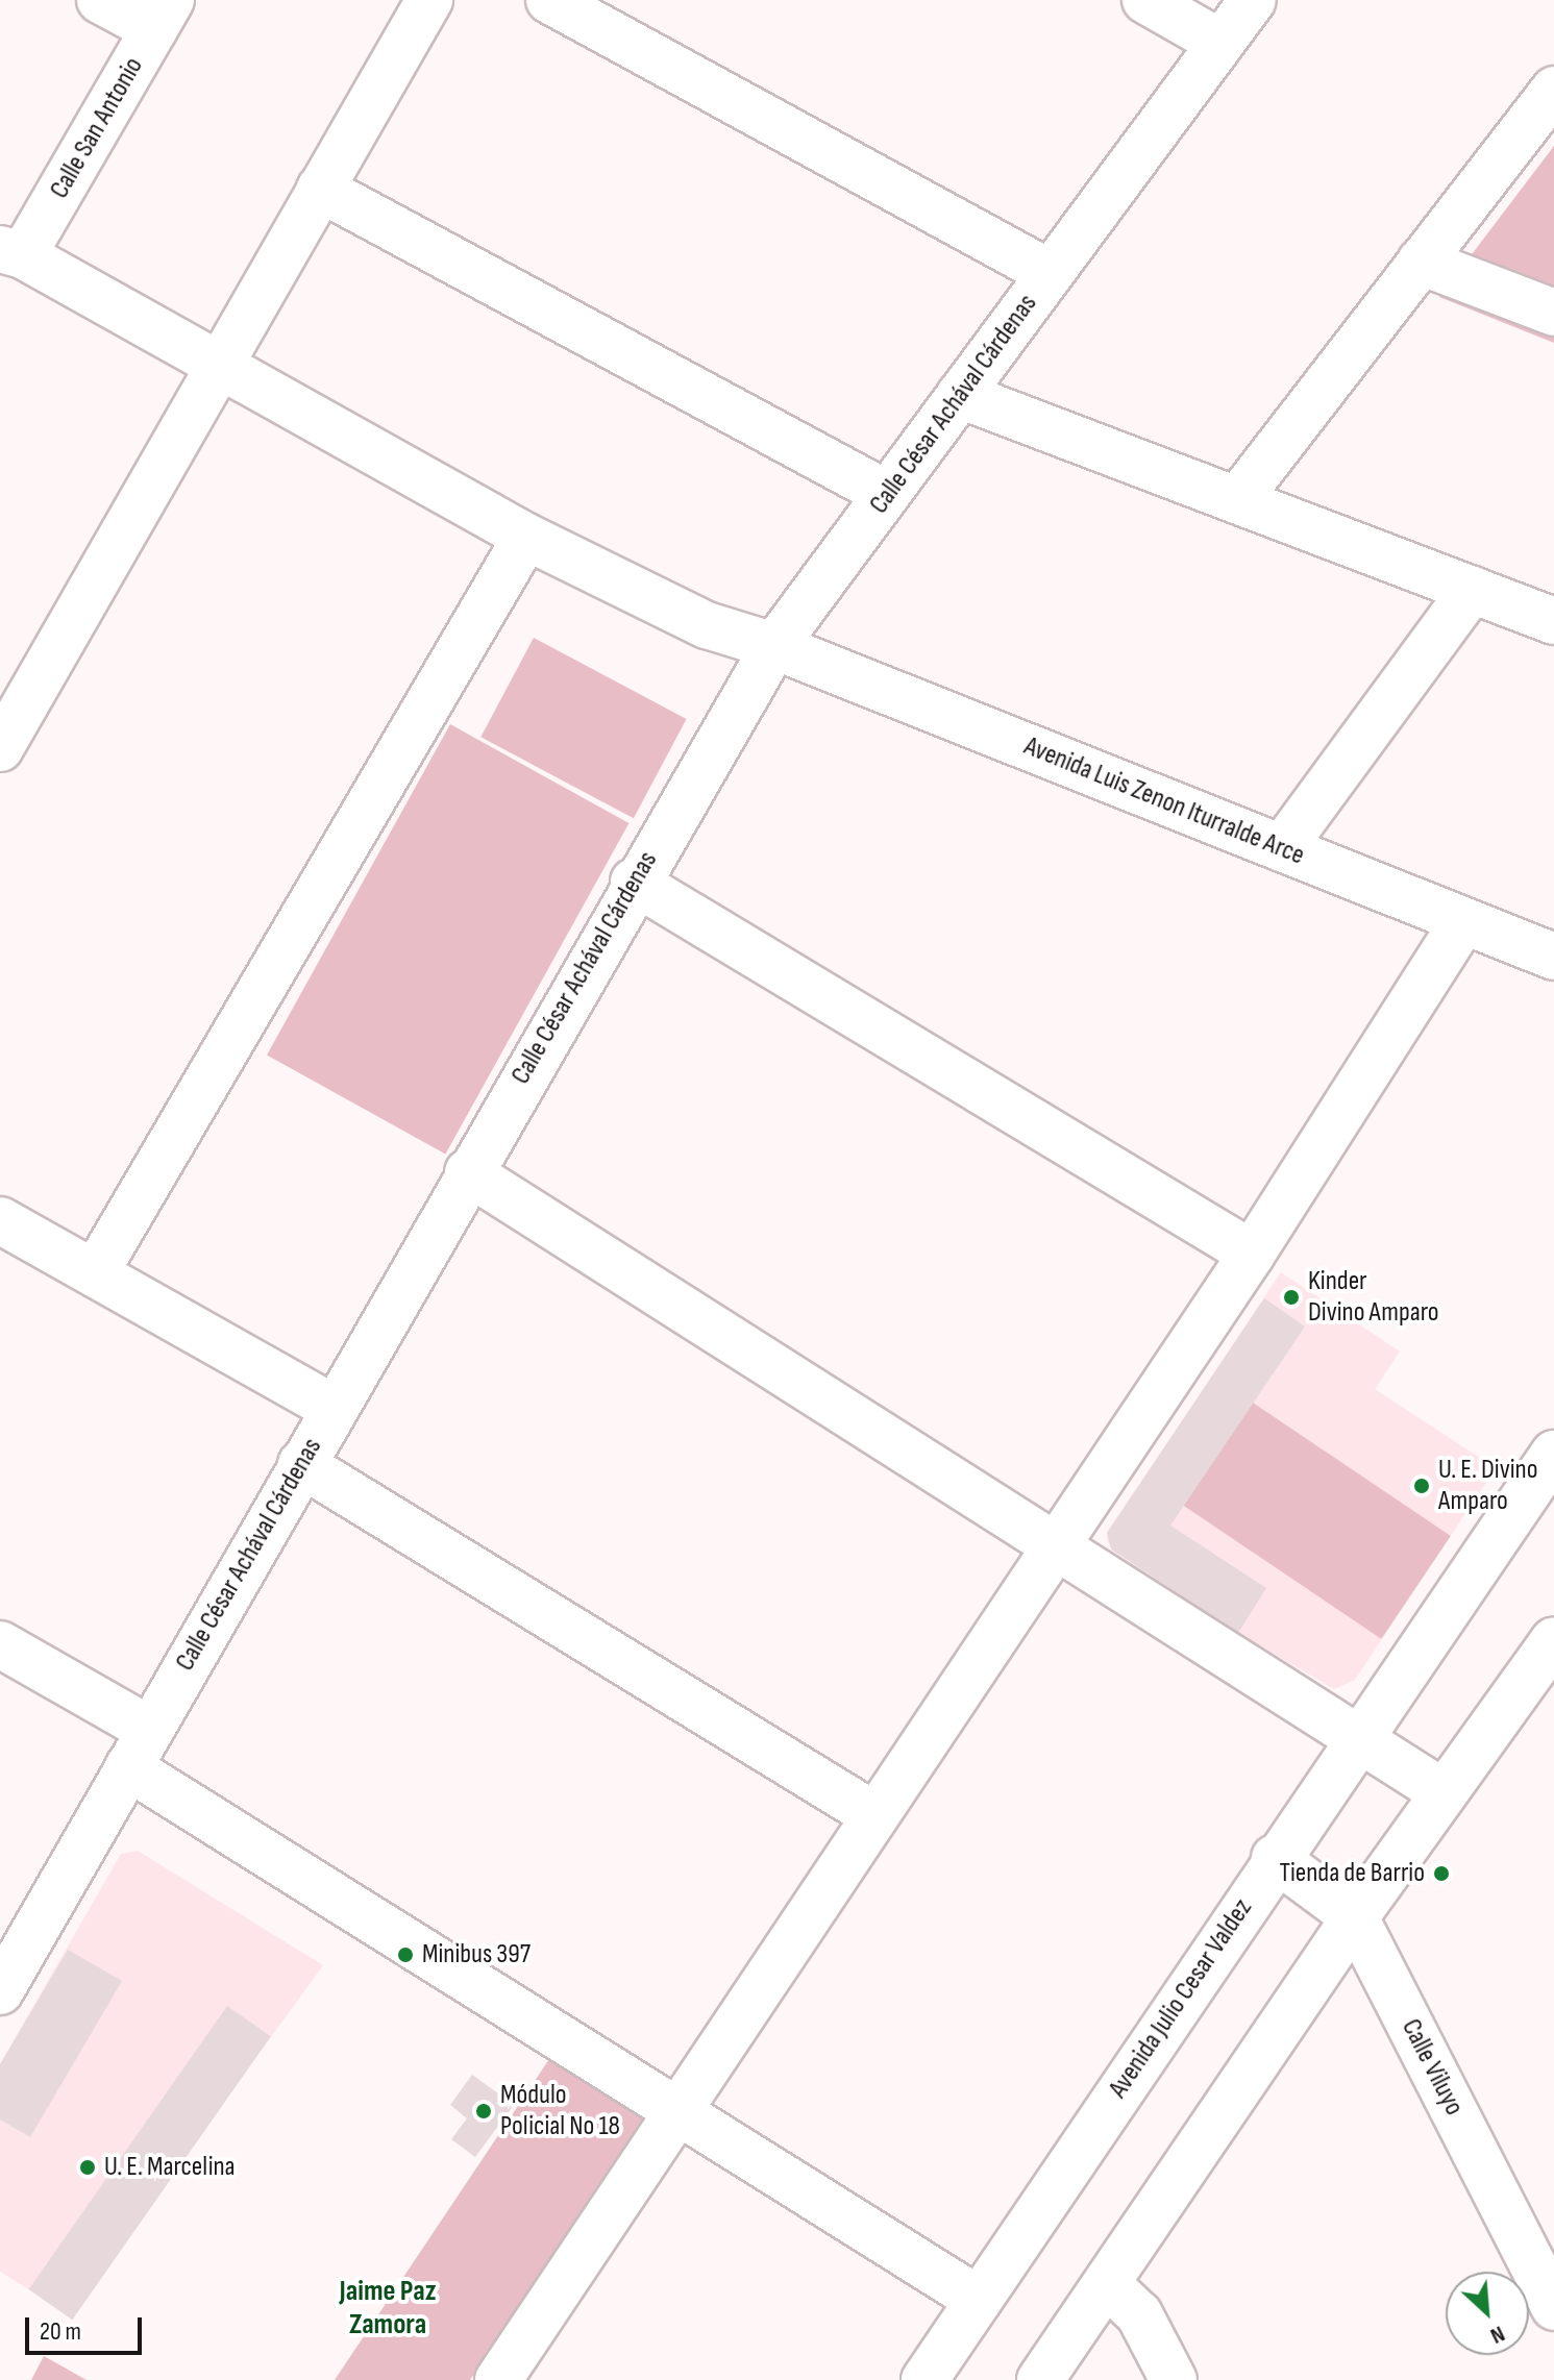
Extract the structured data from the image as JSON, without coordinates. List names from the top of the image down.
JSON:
{
  "streets": {
    "street": [
      "Calle San Antonio",
      "Calle César Achával Cárdenas",
      "Avenida Luis Zenon Iturralde Arce",
      "Avenida Julio Cesar Valdez",
      "Calle Viluyo"
    ]
  },
  "crossings": [
    ["Calle San Antonio", "Avenida Luis Zenon Iturralde Arce"],
    ["Calle César Achával Cárdenas", "Avenida Luis Zenon Iturralde Arce"],
    ["Avenida Julio Cesar Valdez", "Calle Viluyo"]
  ],
  "districts": ["Jaime Paz Zamora"],
  "places": [
    "Kinder Divino Amparo",
    "U. E. Divino Amparo",
    "Tienda de Barrio",
    "Minibus 397",
    "Módulo Policial No 18",
    "U. E. Marcelina"
  ],
  "scale_bar": "20 m",
  "north": "bottom right"
}
